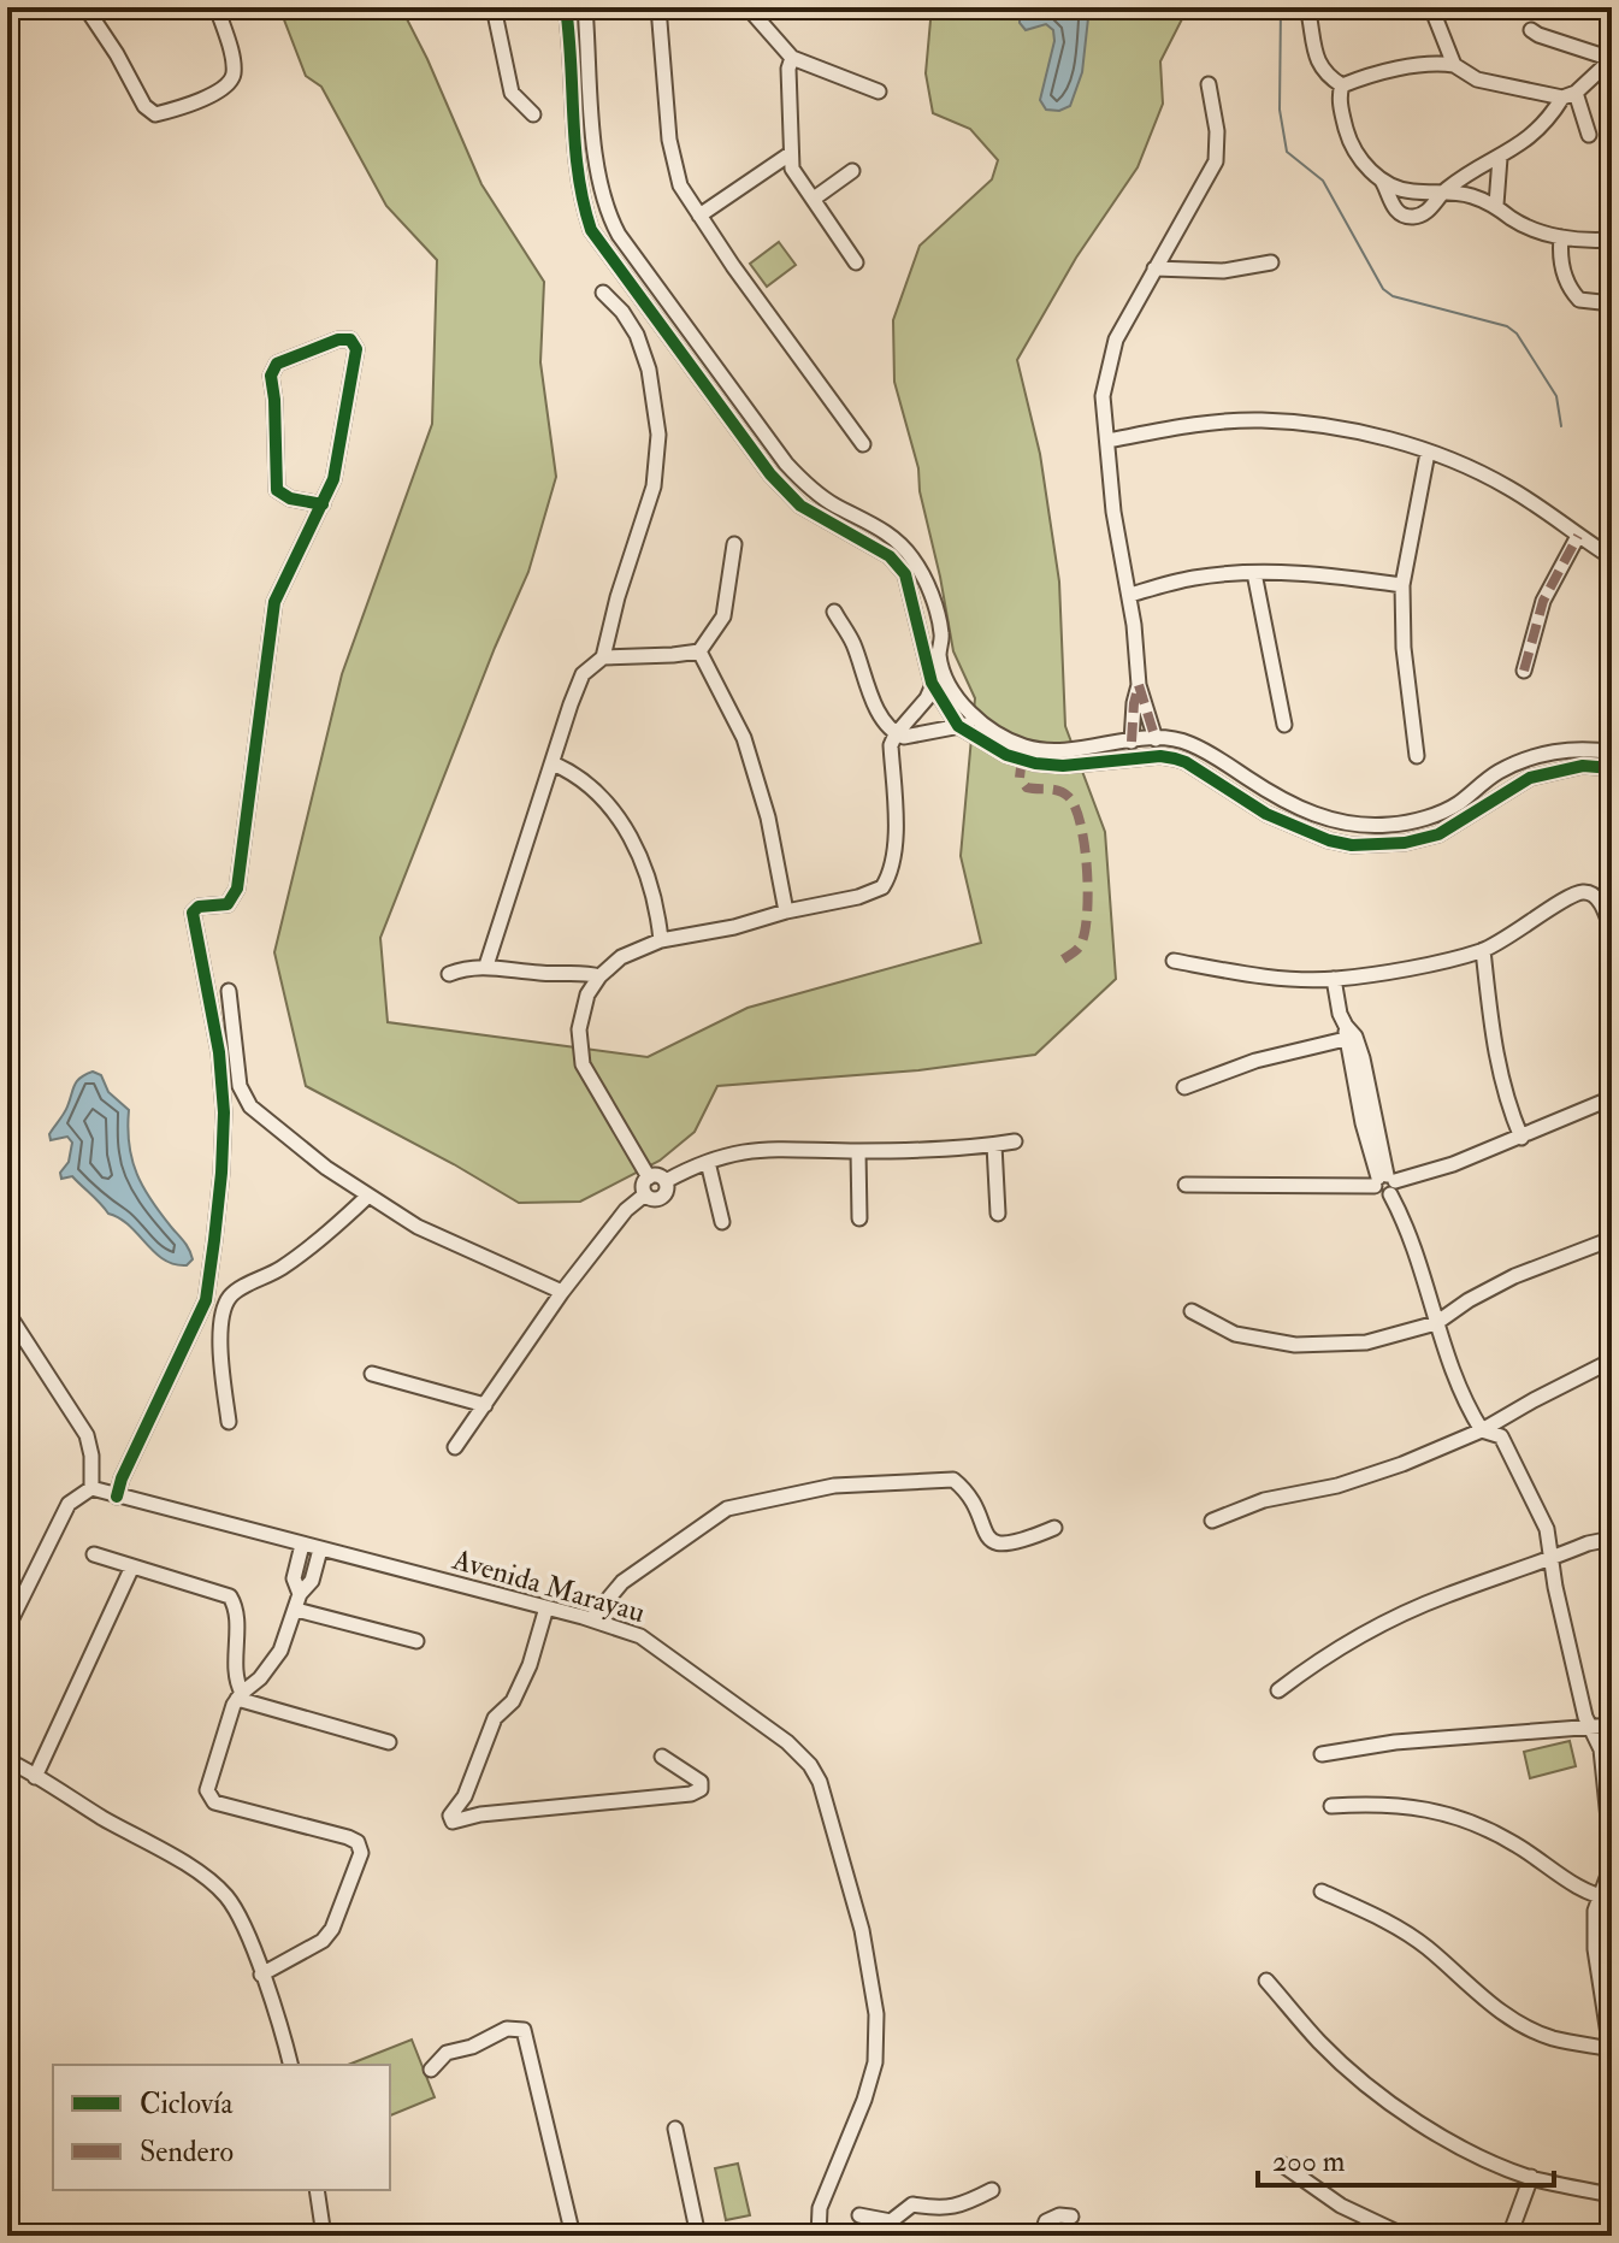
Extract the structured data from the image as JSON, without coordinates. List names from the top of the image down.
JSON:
{
  "streets": {
    "street": ["Avenida Marayau"]
  },
  "legend": ["Ciclovía", "Sendero"],
  "scale_bar": "200 m"
}
